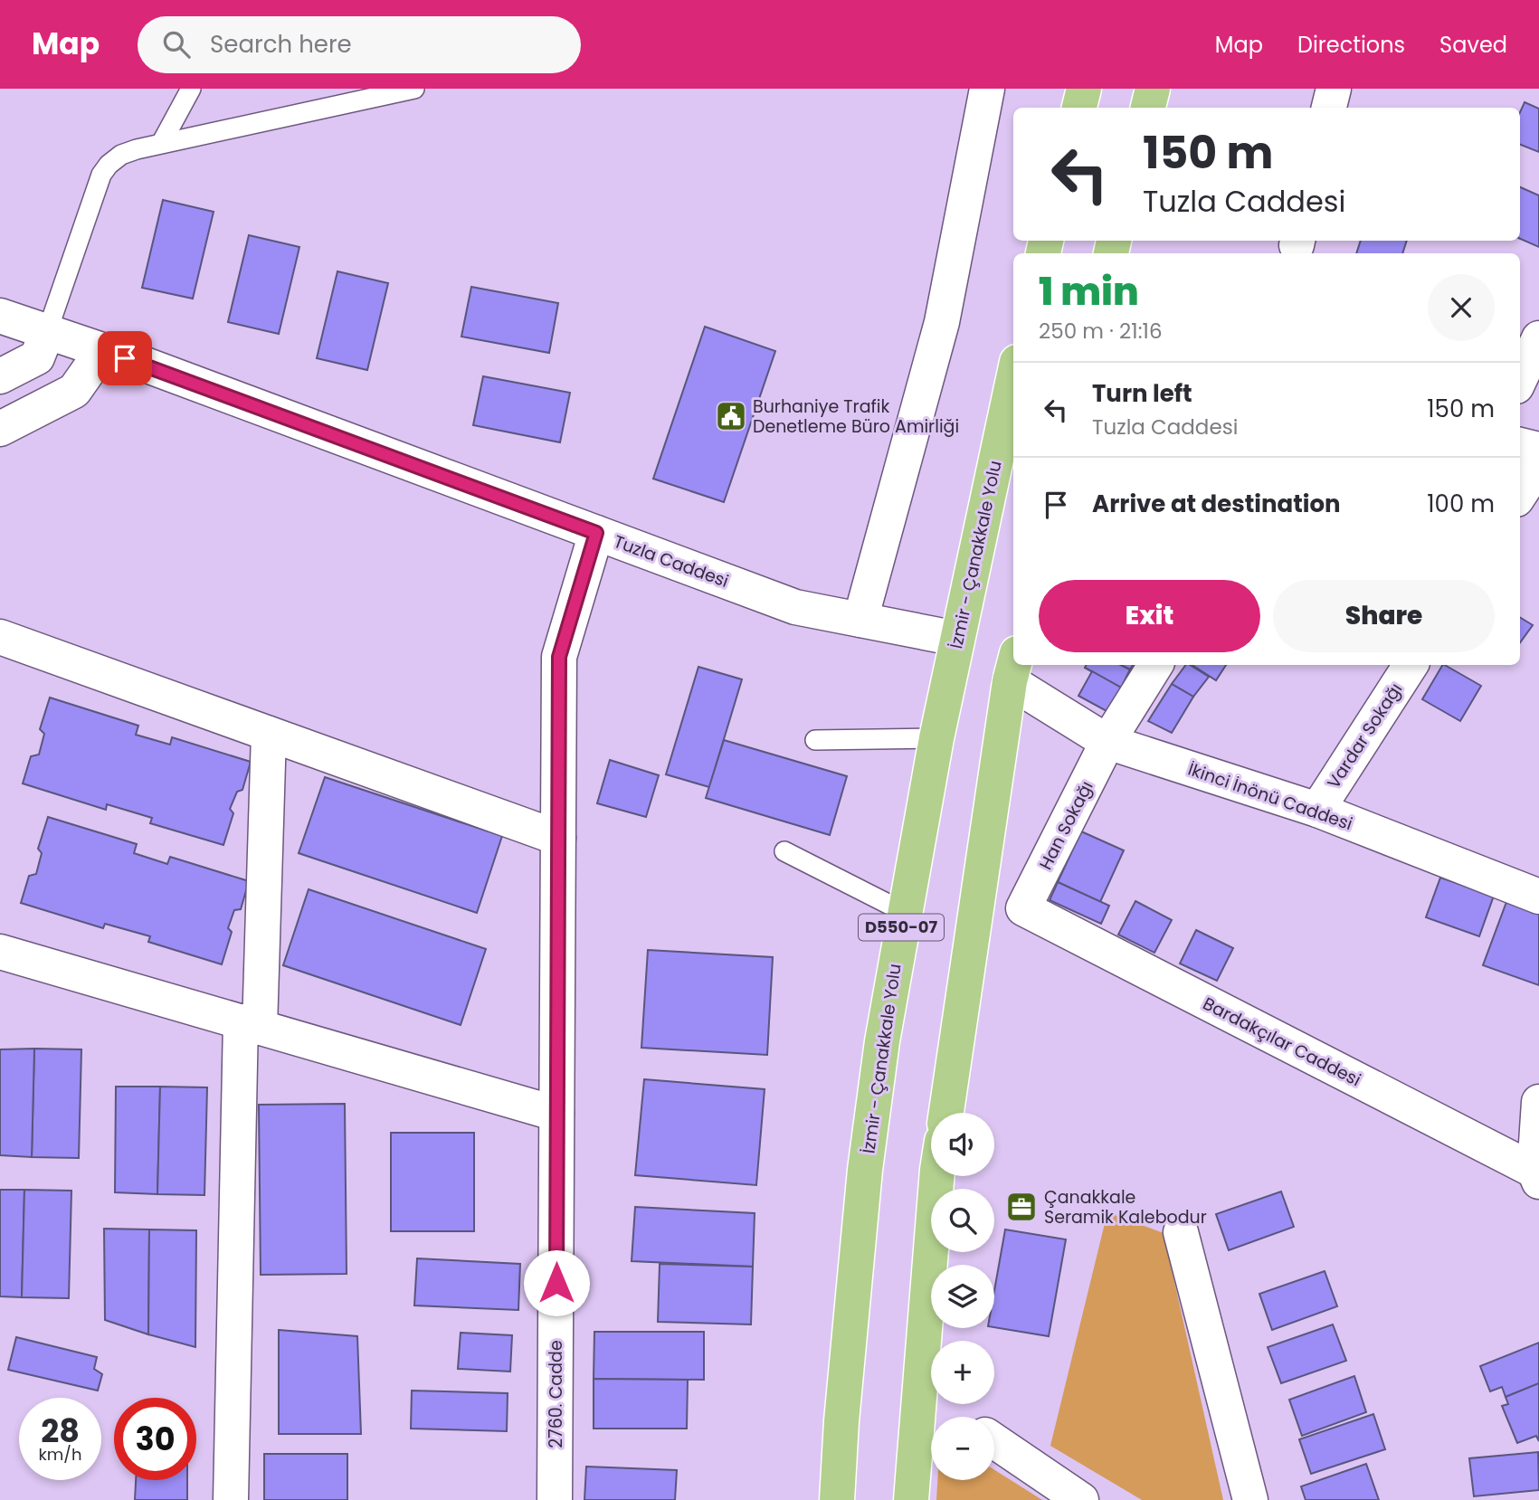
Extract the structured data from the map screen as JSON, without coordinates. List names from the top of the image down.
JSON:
{
  "streets": {
    "highway": ["İzmir - Çanakkale Yolu", "D550-07"],
    "street": [
      "Tuzla Caddesi",
      "Vardar Sokağı",
      "İkinci İnönü Caddesi",
      "Han Sokağı",
      "Bardakçılar Caddesi",
      "2760. Cadde"
    ]
  },
  "crossings": [
    ["İzmir - Çanakkale Yolu", "Tuzla Caddesi"],
    ["Tuzla Caddesi", "2760. Cadde"],
    ["Vardar Sokağı", "İkinci İnönü Caddesi"],
    ["İkinci İnönü Caddesi", "Han Sokağı"],
    ["Han Sokağı", "Bardakçılar Caddesi"]
  ],
  "places": {
    "public building": ["Burhaniye Trafik Denetleme Büro Amirliği"],
    "office": ["Çanakkale Seramik Kalebodur"]
  },
  "page": {
    "header": "Map",
    "search": "Search here",
    "nav": ["Map", "Directions", "Saved"],
    "turn": ["150 m", "Tuzla Caddesi"],
    "heading": ["1 min", "250 m · 21:16"],
    "list": [
      {
        "name": "Turn left",
        "note": "Tuzla Caddesi",
        "value": "150 m"
      },
      {
        "name": "Arrive at destination",
        "value": "100 m"
      }
    ],
    "buttons": ["Exit", "Share"],
    "map_buttons": ["+", "−"],
    "speed": "28 km/h",
    "limit": "30"
  }
}
